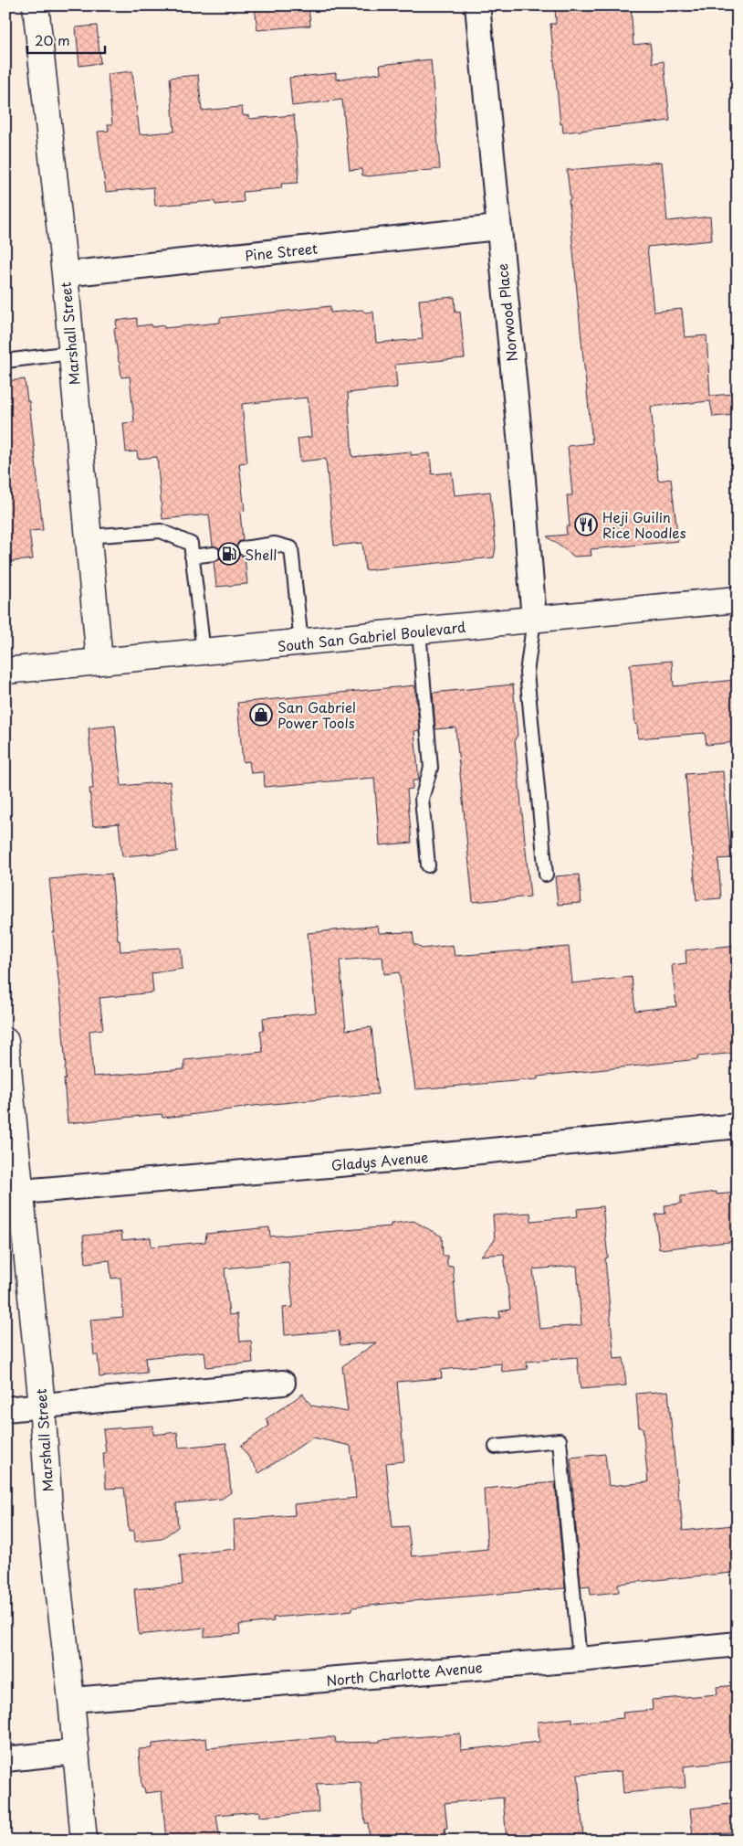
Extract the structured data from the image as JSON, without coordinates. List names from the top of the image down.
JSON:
{
  "streets": {
    "street": [
      "Pine Street",
      "Norwood Place",
      "Marshall Street",
      "South San Gabriel Boulevard",
      "Gladys Avenue",
      "North Charlotte Avenue"
    ]
  },
  "crossings": [
    ["Pine Street", "Norwood Place"],
    ["Pine Street", "Marshall Street"],
    ["Norwood Place", "South San Gabriel Boulevard"],
    ["Marshall Street", "South San Gabriel Boulevard"],
    ["Marshall Street", "Gladys Avenue"],
    ["Marshall Street", "North Charlotte Avenue"]
  ],
  "places": {
    "restaurant": ["Heji Guilin Rice Noodles"],
    "fuel station": ["Shell"],
    "shop": ["San Gabriel Power Tools"]
  },
  "scale_bar": "20 m"
}
